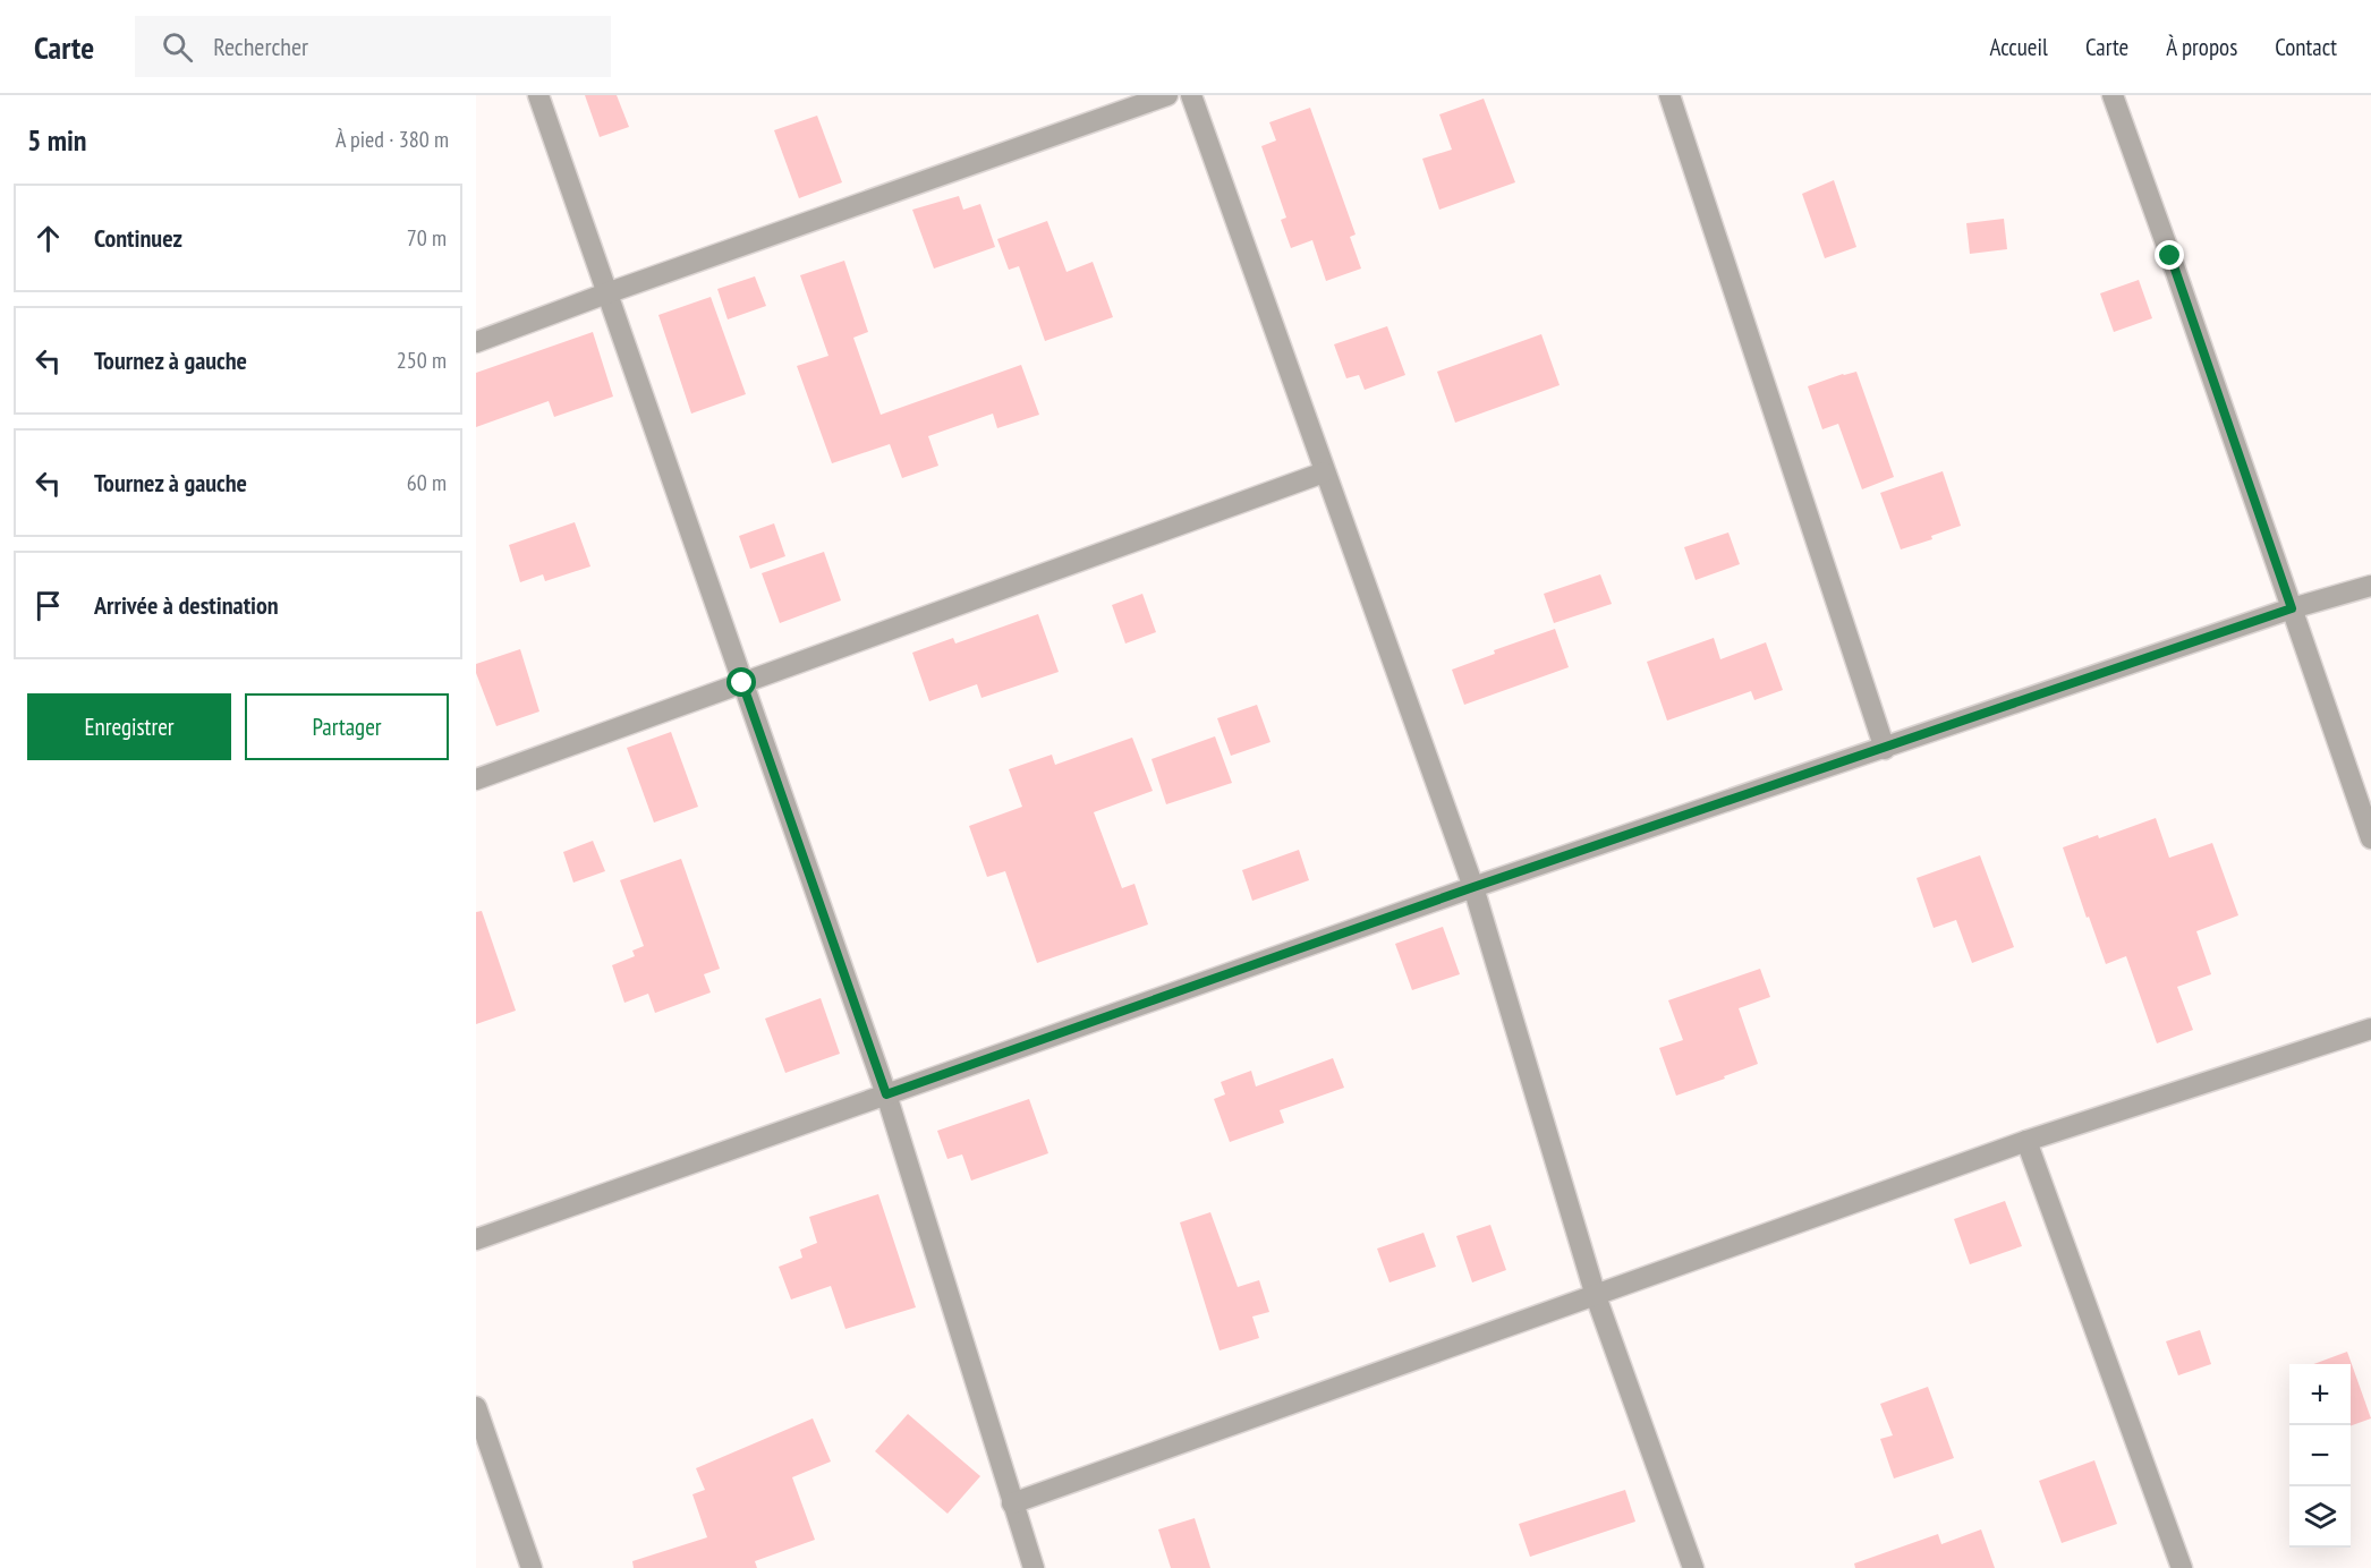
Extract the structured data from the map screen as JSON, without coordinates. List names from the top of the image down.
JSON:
{
  "page": {
    "header": "Carte",
    "search": "Rechercher",
    "nav": [
      "Accueil",
      "Carte",
      "À propos",
      "Contact"
    ],
    "heading": ["5 min", "À pied · 380 m"],
    "list": [
      ["Continuez", "70 m"],
      ["Tournez à gauche", "250 m"],
      ["Tournez à gauche", "60 m"],
      "Arrivée à destination"
    ],
    "buttons": ["Enregistrer", "Partager"],
    "map_buttons": ["+", "−"]
  }
}
